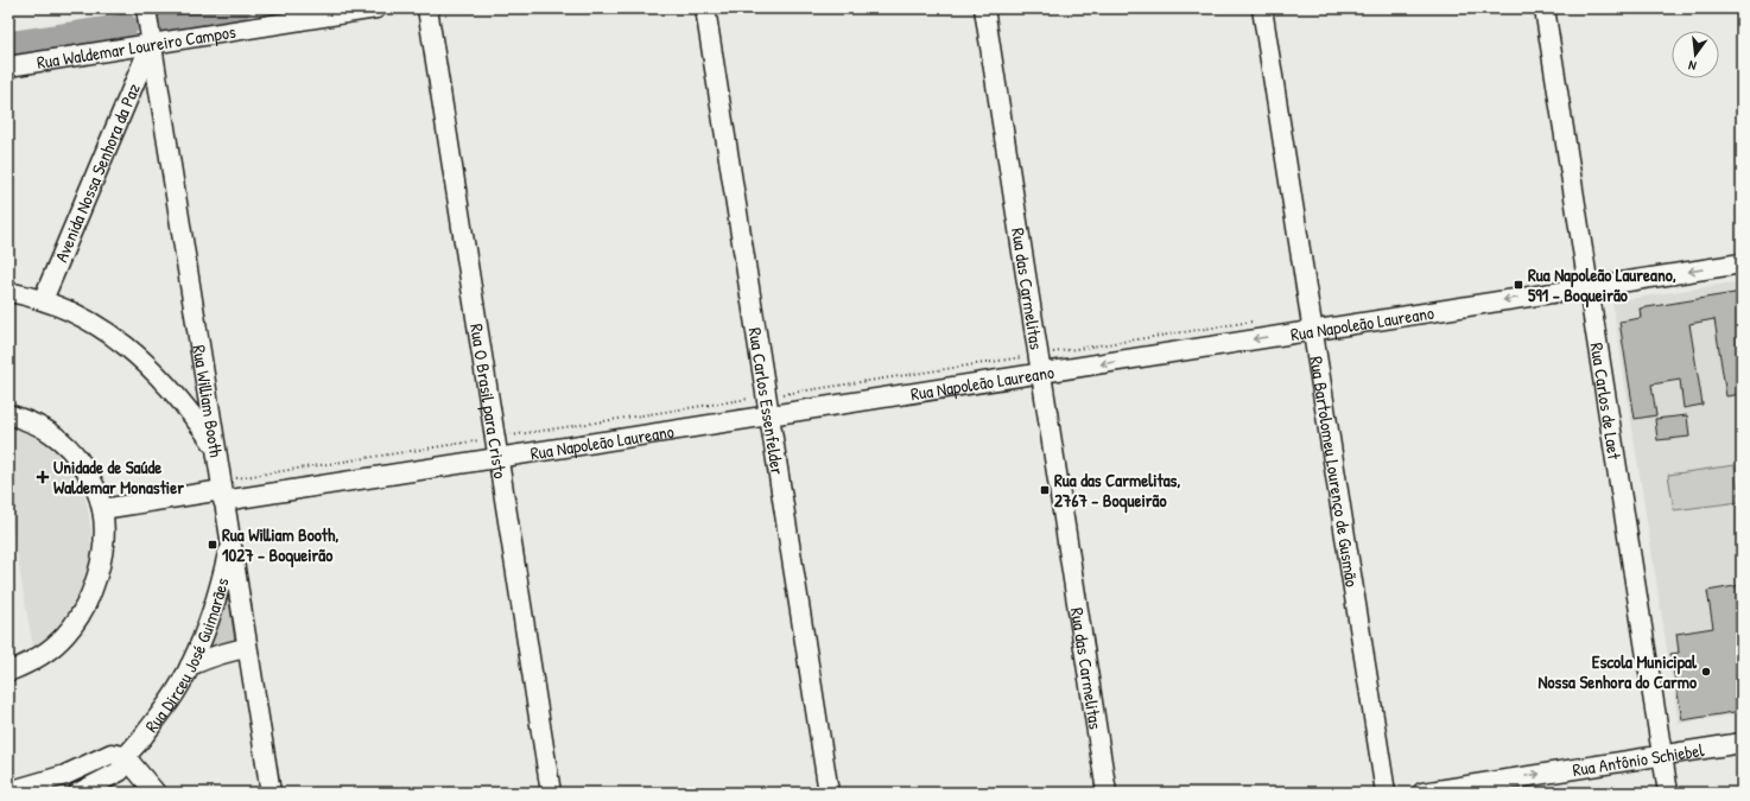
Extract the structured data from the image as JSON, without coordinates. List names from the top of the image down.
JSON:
{
  "streets": {
    "street": [
      "Rua Waldemar Loureiro Campos",
      "Avenida Nossa Senhora da Paz",
      "Rua das Carmelitas",
      "Rua Napoleão Laureano",
      "Rua Carlos Essenfelder",
      "Rua William Booth",
      "Rua O Brasil para Cristo",
      "Rua Carlos de Laet",
      "Rua Bartolomeu Lourenço de Gusmão",
      "Rua Dirceu José Guimarães",
      "Rua Antônio Schiebel"
    ]
  },
  "crossings": [
    ["Rua Waldemar Loureiro Campos", "Avenida Nossa Senhora da Paz"],
    ["Rua Waldemar Loureiro Campos", "Rua William Booth"],
    ["Avenida Nossa Senhora da Paz", "Rua William Booth"],
    ["Rua das Carmelitas", "Rua Napoleão Laureano"],
    ["Rua Napoleão Laureano", "Rua Carlos Essenfelder"],
    ["Rua Napoleão Laureano", "Rua William Booth"],
    ["Rua Napoleão Laureano", "Rua O Brasil para Cristo"],
    ["Rua Napoleão Laureano", "Rua Carlos de Laet"],
    ["Rua Napoleão Laureano", "Rua Bartolomeu Lourenço de Gusmão"],
    ["Rua William Booth", "Rua Dirceu José Guimarães"],
    ["Rua Carlos de Laet", "Rua Antônio Schiebel"]
  ],
  "one_way": ["Rua Napoleão Laureano", "Rua Antônio Schiebel"],
  "places": {
    "transit": ["Rua Napoleão Laureano, 591 - Boqueirão", "Rua das Carmelitas, 2767 - Boqueirão", "Rua William Booth, 1027 - Boqueirão"],
    "health": ["Unidade de Saúde Waldemar Monastier"],
    "other": ["Escola Municipal Nossa Senhora do Carmo"]
  },
  "north": "bottom"
}
